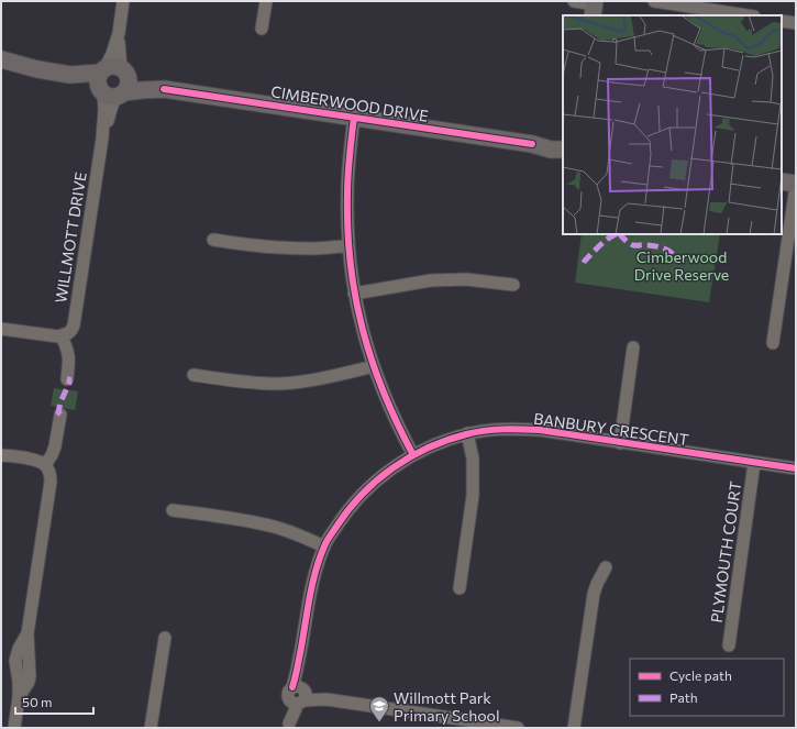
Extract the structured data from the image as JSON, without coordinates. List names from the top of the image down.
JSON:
{
  "streets": {
    "street": [
      "CIMBERWOOD DRIVE",
      "WILLMOTT DRIVE",
      "BANBURY CRESCENT",
      "PLYMOUTH COURT"
    ]
  },
  "crossings": [
    ["CIMBERWOOD DRIVE", "WILLMOTT DRIVE"],
    ["BANBURY CRESCENT", "PLYMOUTH COURT"]
  ],
  "parks": ["Cimberwood Drive Reserve"],
  "places": {
    "school or university": ["Willmott Park Primary School"]
  },
  "legend": ["Cycle path", "Path"],
  "scale_bar": "50 m"
}
